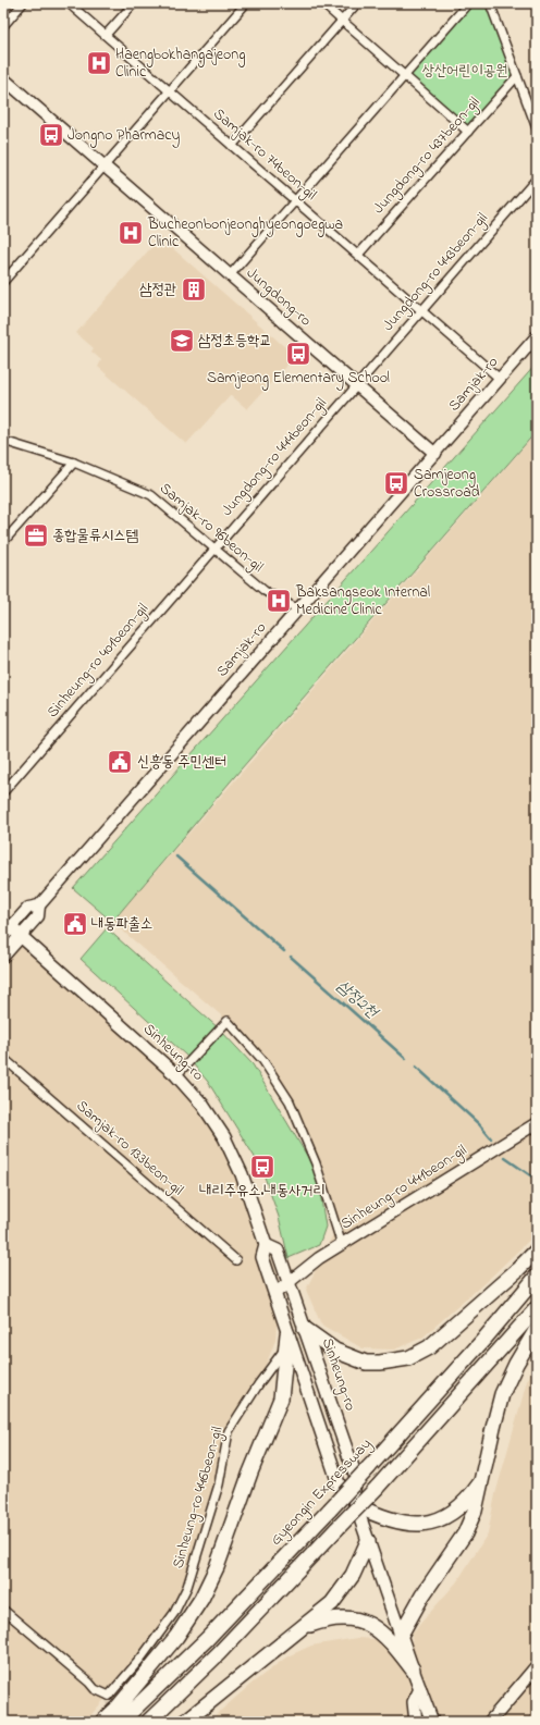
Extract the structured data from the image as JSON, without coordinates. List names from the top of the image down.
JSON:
{
  "streets": {
    "highway": ["Gyeongin Expressway"],
    "main road": ["Samjak-ro", "Sinheung-ro"],
    "street": [
      "Samjak-ro 74beon-gil",
      "Jungdong-ro 437beon-gil",
      "Jungdong-ro 443beon-gil",
      "Jungdong-ro",
      "Jungdong-ro 444beon-gil",
      "Samjak-ro 96beon-gil",
      "Sinheung-ro 401beon-gil",
      "Samjak-ro 133beon-gil",
      "Sinheung-ro 441beon-gil",
      "Sinheung-ro 446beon-gil"
    ]
  },
  "crossings": [
    ["Samjak-ro 74beon-gil", "Jungdong-ro 437beon-gil"],
    ["Samjak-ro 74beon-gil", "Jungdong-ro 443beon-gil"],
    ["Samjak-ro 74beon-gil", "Samjak-ro"],
    ["Jungdong-ro 443beon-gil", "Jungdong-ro"],
    ["Jungdong-ro 443beon-gil", "Jungdong-ro 444beon-gil"],
    ["Jungdong-ro", "Samjak-ro"],
    ["Jungdong-ro", "Jungdong-ro 444beon-gil"],
    ["Samjak-ro", "Samjak-ro 96beon-gil"],
    ["Samjak-ro", "Sinheung-ro"],
    ["Jungdong-ro 444beon-gil", "Samjak-ro 96beon-gil"],
    ["Jungdong-ro 444beon-gil", "Sinheung-ro 401beon-gil"],
    ["Samjak-ro 96beon-gil", "Sinheung-ro 401beon-gil"],
    ["Sinheung-ro", "Sinheung-ro 441beon-gil"],
    ["Sinheung-ro", "Sinheung-ro 446beon-gil"]
  ],
  "water": ["삼정2천"],
  "parks": ["상산어린이공원"],
  "places": {
    "hospital": ["Haengbokhangajeong Clinic", "Bucheonbonjeonghyeongoegwa Clinic", "Baksangseok Internal Medicine Clinic"],
    "bus stop": [
      "Jongno Pharmacy",
      "Samjeong Elementary School",
      "Samjeong Crossroad",
      "내리주유소.내동사거리"
    ],
    "building": ["삼정관"],
    "school or university": ["삼정초등학교"],
    "office": ["종합물류시스템"],
    "public building": ["신흥동 주민센터", "내동파출소"]
  }
}
